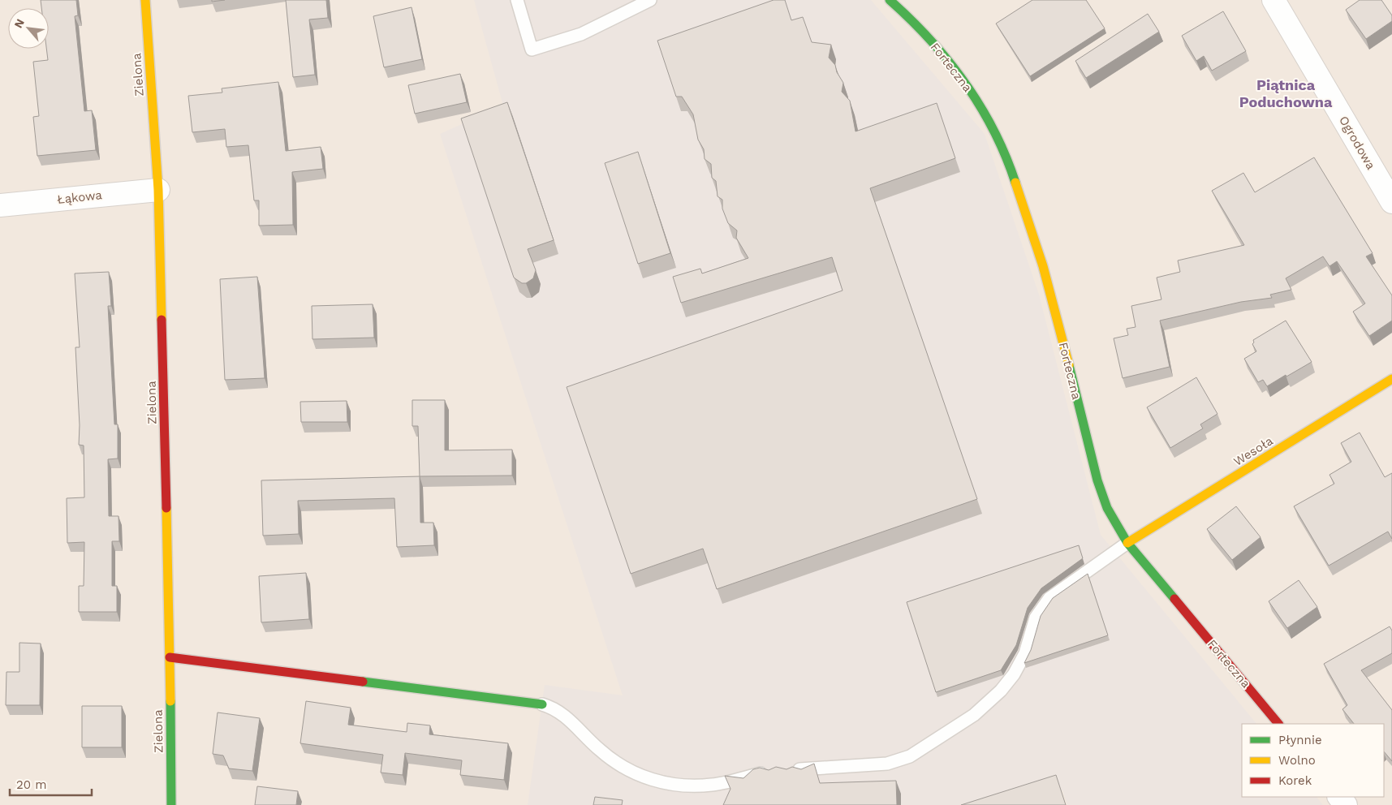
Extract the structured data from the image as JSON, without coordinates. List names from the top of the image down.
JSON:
{
  "streets": {
    "street": [
      "Forteczna",
      "Zielona",
      "Ogrodowa",
      "Łąkowa",
      "Wesoła"
    ]
  },
  "crossings": [
    ["Forteczna", "Wesoła"],
    ["Zielona", "Łąkowa"]
  ],
  "districts": ["Piątnica Poduchowna"],
  "legend": ["Płynnie", "Wolno", "Korek"],
  "scale_bar": "20 m",
  "north": "top left"
}
